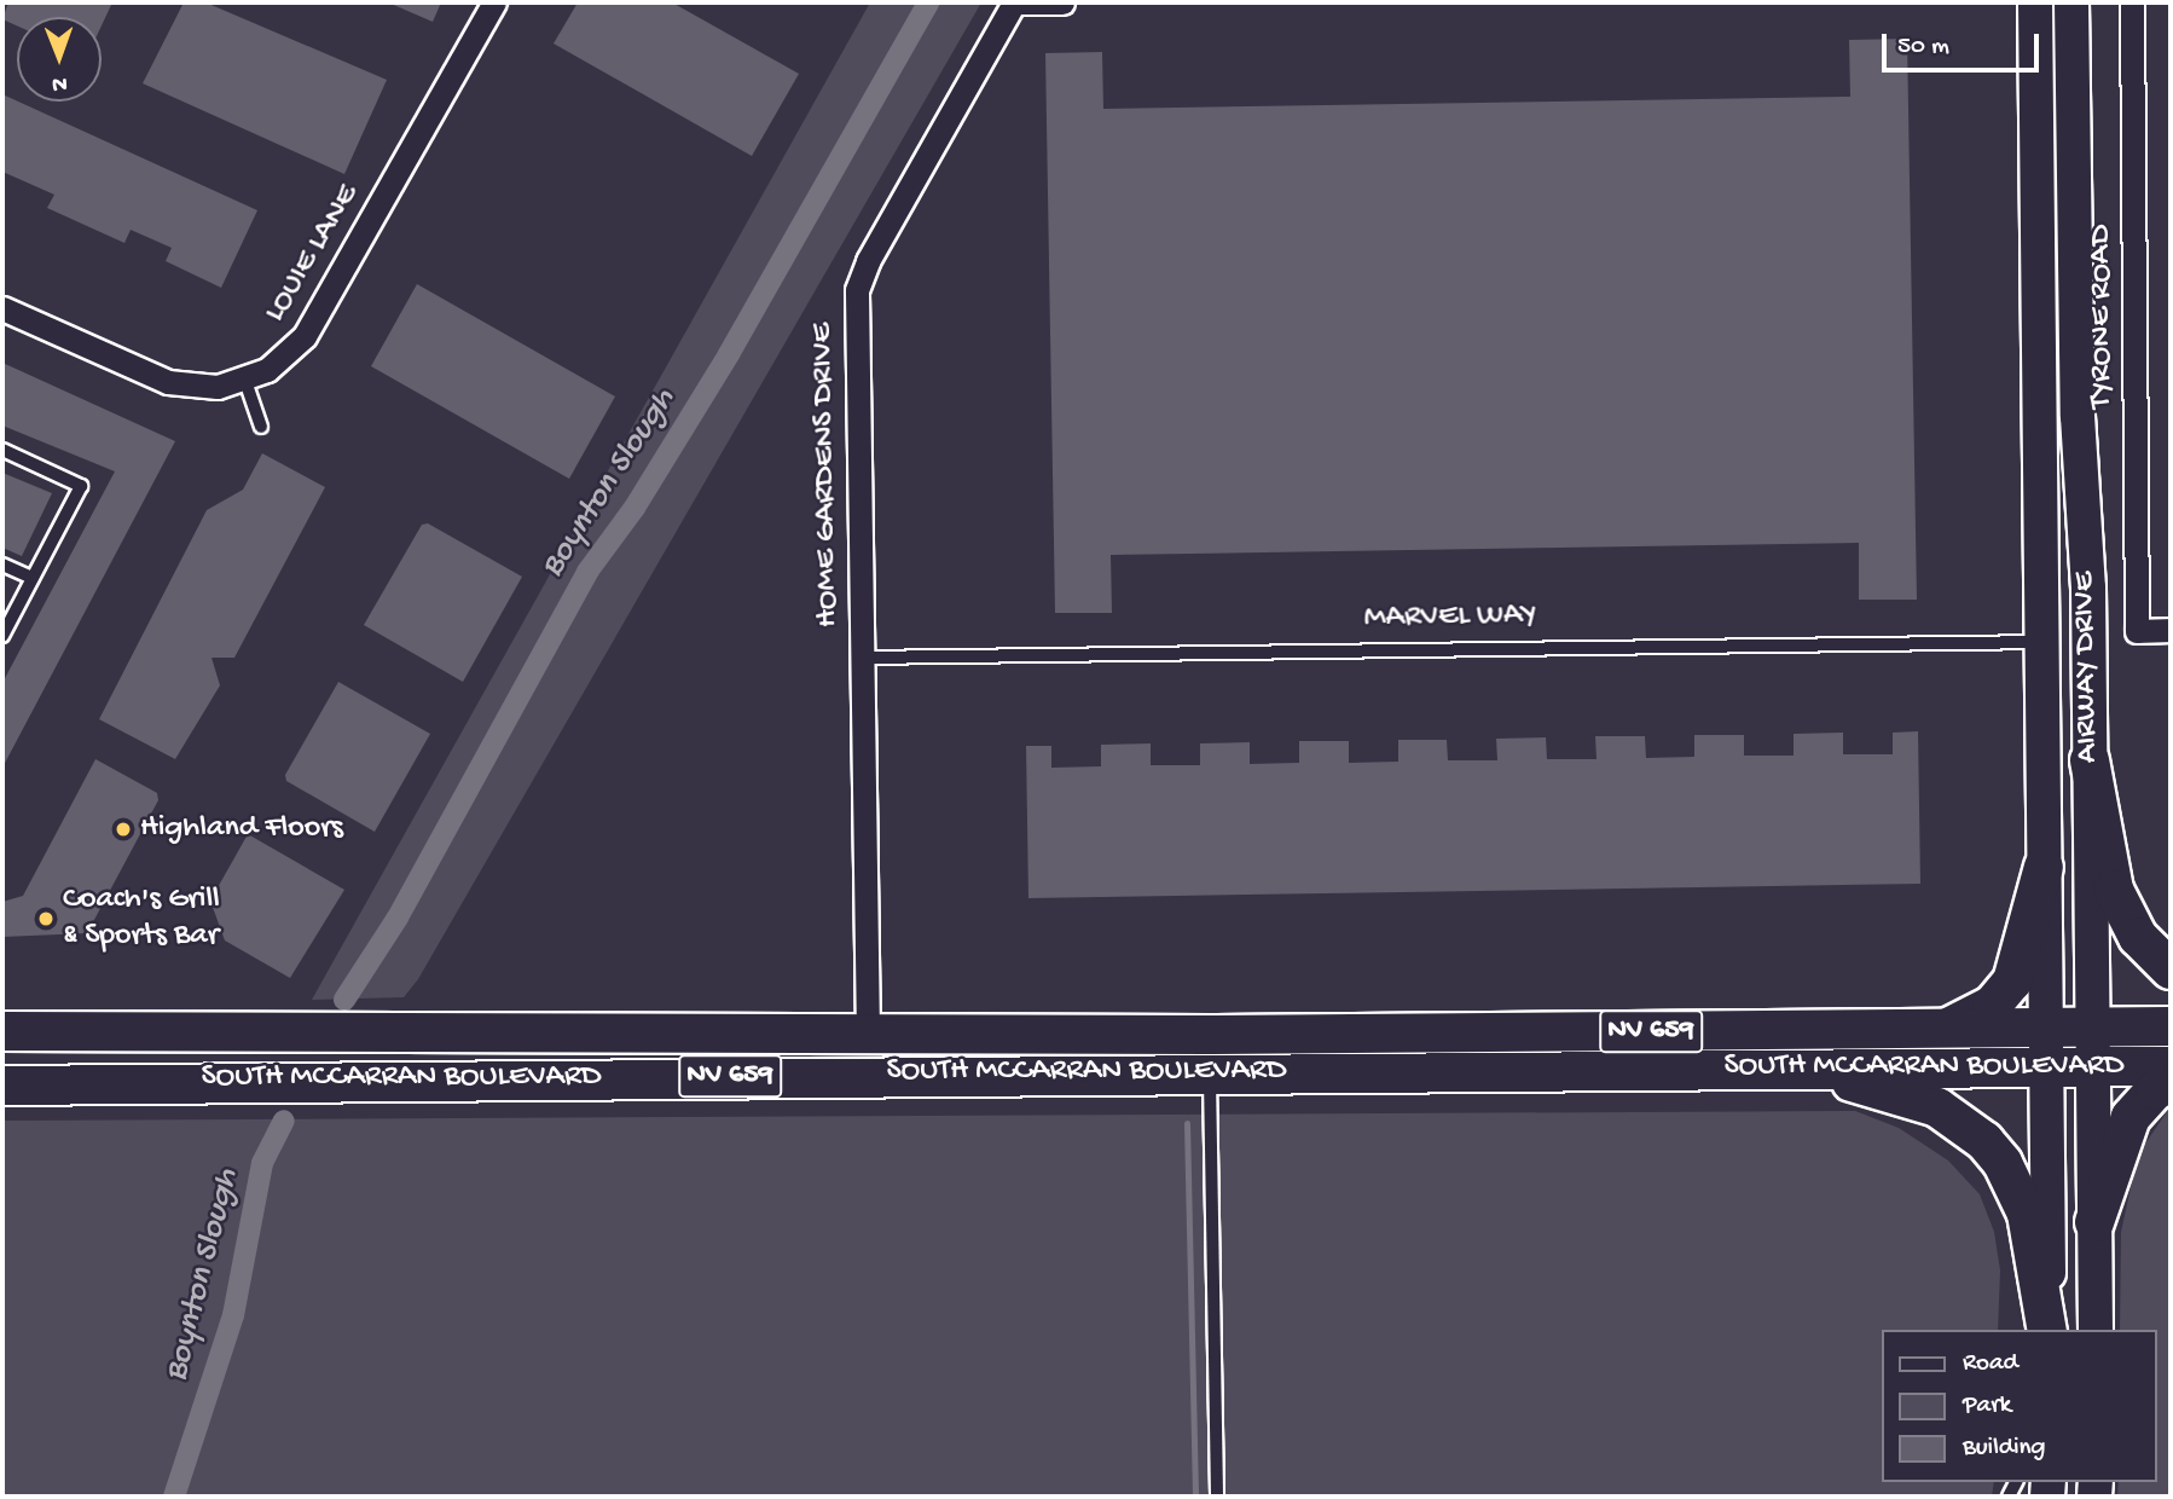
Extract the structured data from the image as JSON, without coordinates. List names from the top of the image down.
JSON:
{
  "streets": {
    "main road": ["AIRWAY DRIVE", "NV 659", "SOUTH MCCARRAN BOULEVARD"],
    "street": ["LOUIE LANE", "TYRONE ROAD", "HOME GARDENS DRIVE"],
    "lane": ["MARVEL WAY"]
  },
  "crossings": [
    ["HOME GARDENS DRIVE", "MARVEL WAY"],
    ["HOME GARDENS DRIVE", "SOUTH MCCARRAN BOULEVARD"],
    ["MARVEL WAY", "AIRWAY DRIVE"],
    ["AIRWAY DRIVE", "SOUTH MCCARRAN BOULEVARD"]
  ],
  "water": ["Boynton Slough"],
  "places": ["Highland Floors", "Coach's Grill & Sports Bar"],
  "legend": ["Road", "Park", "Building"],
  "scale_bar": "50 m",
  "north": "bottom"
}
